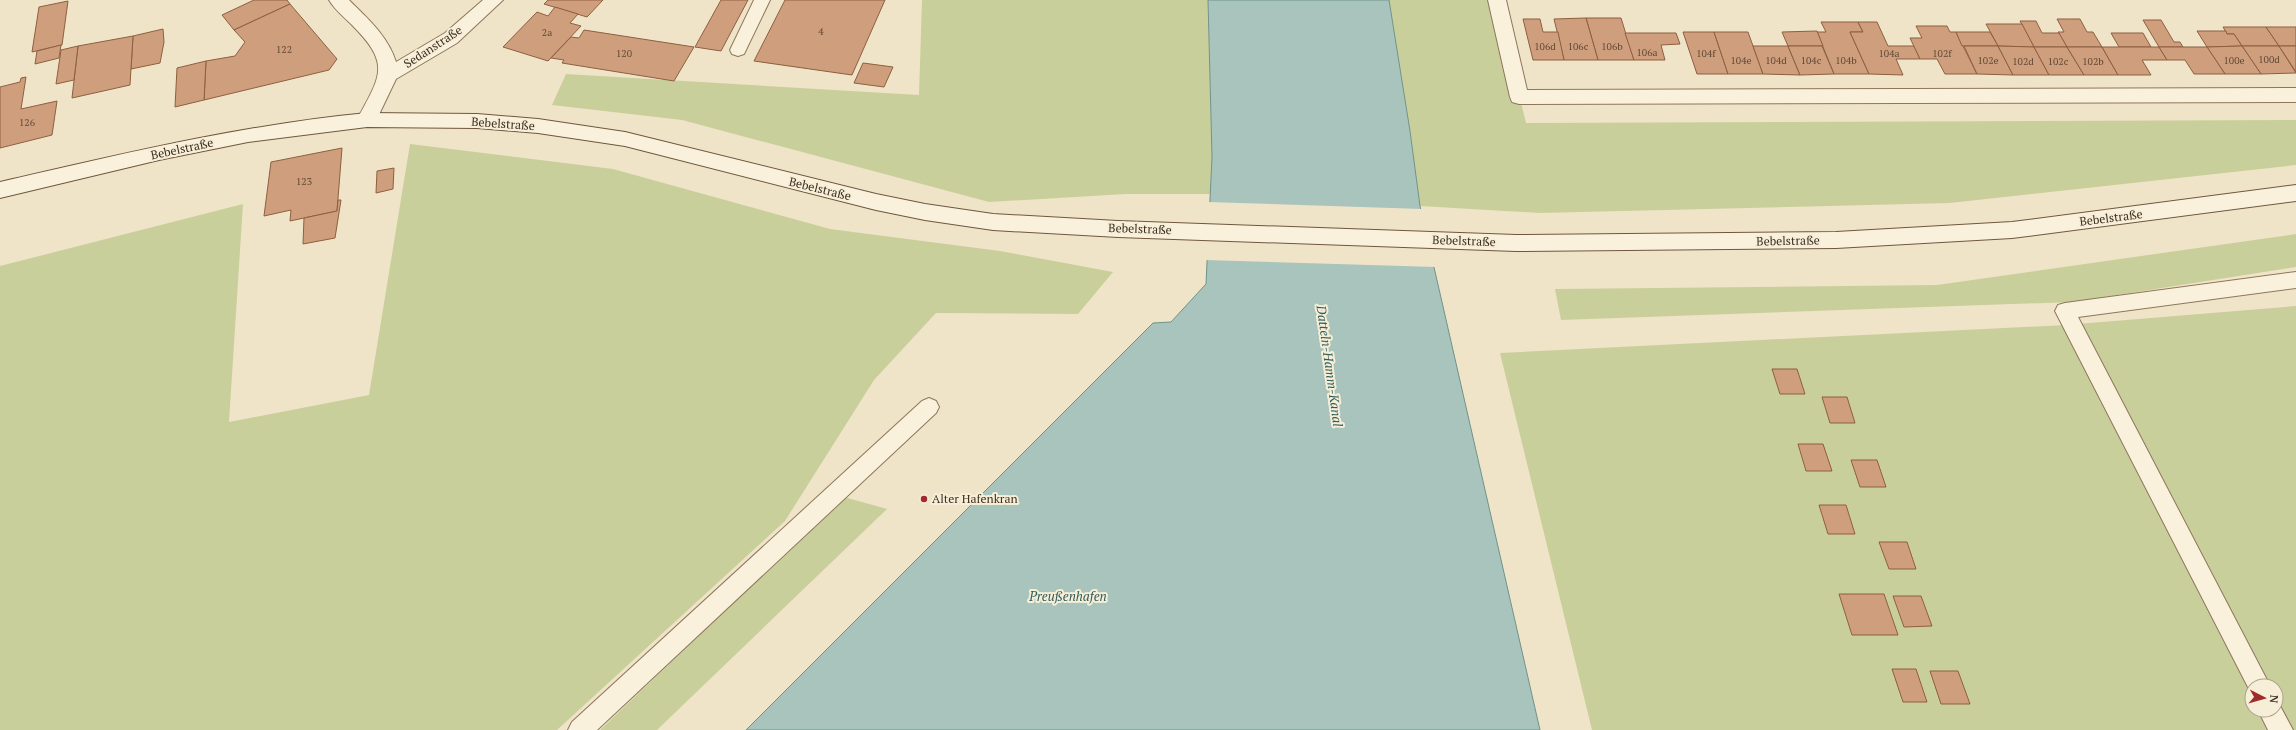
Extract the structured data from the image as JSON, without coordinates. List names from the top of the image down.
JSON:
{
  "streets": {
    "main road": ["Sedanstraße", "Bebelstraße"]
  },
  "water": ["Datteln-Hamm-Kanal", "Preußenhafen"],
  "places": ["Alter Hafenkran"],
  "house_numbers": [
    "4",
    "2a",
    "106d",
    "106c",
    "106b",
    "122",
    "106a",
    "120",
    "104f",
    "104a",
    "102f",
    "100d",
    "104e",
    "104d",
    "104c",
    "104b",
    "102e",
    "100e",
    "102d",
    "102c",
    "102b",
    "126",
    "123"
  ],
  "north": "right"
}
